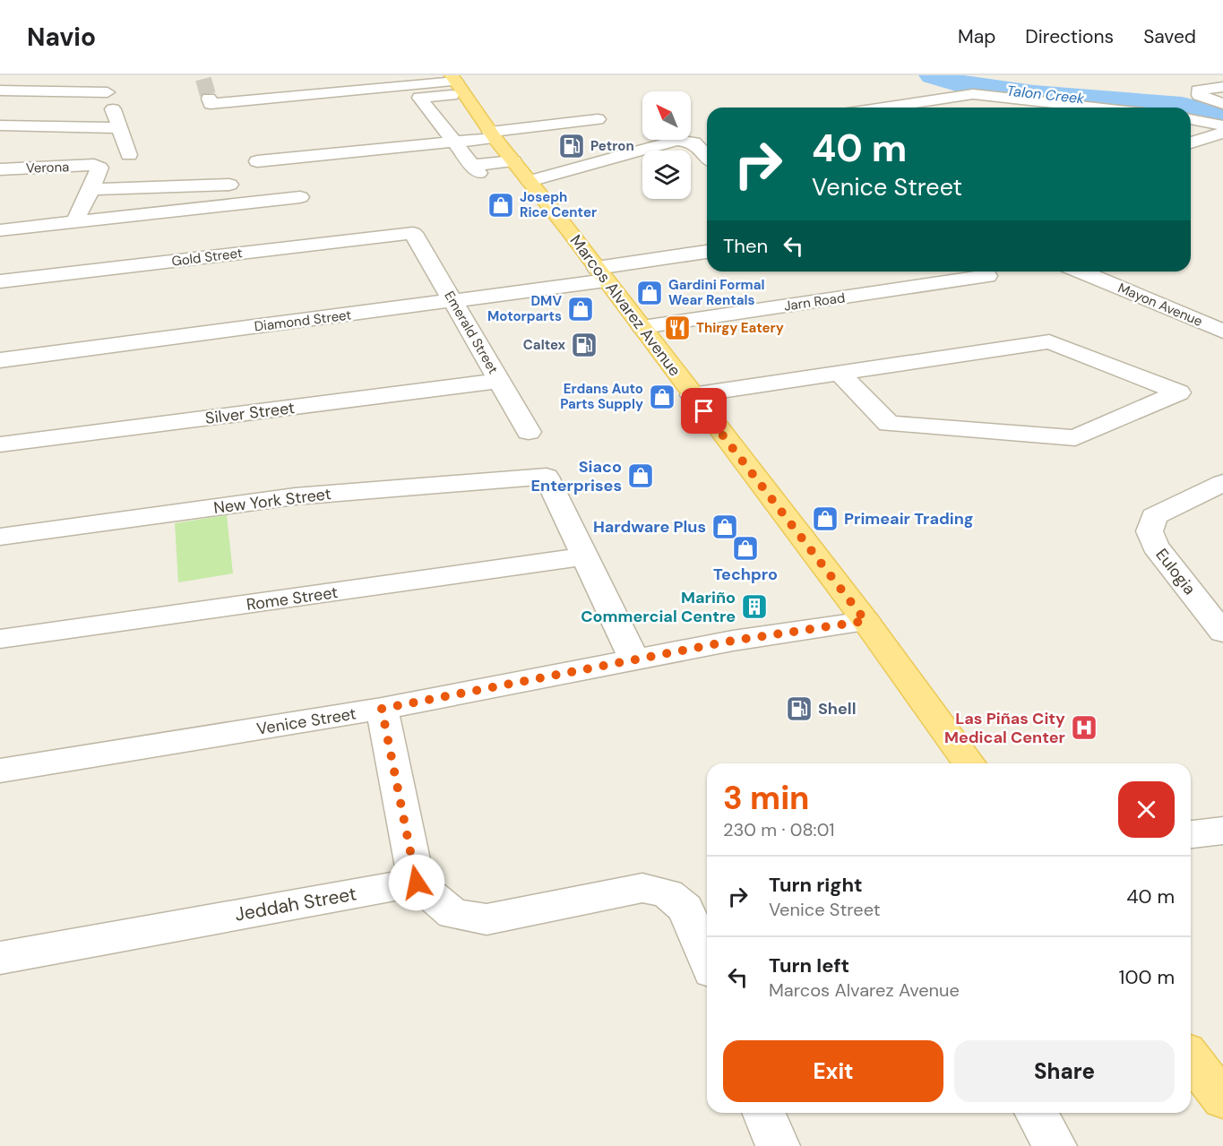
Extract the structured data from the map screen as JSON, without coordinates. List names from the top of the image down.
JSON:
{
  "streets": {
    "main road": ["Marcos Alvarez Avenue"],
    "street": [
      "Verona",
      "Gold Street",
      "Jarn Road",
      "Mayon Avenue",
      "Diamond Street",
      "Emerald Street",
      "Silver Street",
      "New York Street",
      "Eulogia",
      "Rome Street",
      "Venice Street",
      "Jeddah Street"
    ]
  },
  "crossings": [
    ["Gold Street", "Emerald Street"],
    ["Jarn Road", "Marcos Alvarez Avenue"],
    ["Marcos Alvarez Avenue", "Diamond Street"],
    ["Marcos Alvarez Avenue", "Venice Street"],
    ["Diamond Street", "Emerald Street"],
    ["Emerald Street", "Silver Street"],
    ["New York Street", "Rome Street"]
  ],
  "water": ["Talon Creek"],
  "places": {
    "fuel station": ["Petron", "Caltex", "Shell"],
    "shop": [
      "Joseph Rice Center",
      "Gardini Formal Wear Rentals",
      "DMV Motorparts",
      "Erdans Auto Parts Supply",
      "Siaco Enterprises",
      "Primeair Trading",
      "Hardware Plus",
      "Techpro"
    ],
    "restaurant": ["Thirgy Eatery"],
    "building": ["Mariño Commercial Centre"],
    "hospital": ["Las Piñas City Medical Center"]
  },
  "north": "top left",
  "page": {
    "header": "Navio",
    "nav": ["Map", "Directions", "Saved"],
    "turn": ["40 m", "Venice Street"],
    "then": "Then",
    "heading": ["3 min", "230 m · 08:01"],
    "list": [
      {
        "name": "Turn right",
        "note": "Venice Street",
        "value": "40 m"
      },
      {
        "name": "Turn left",
        "note": "Marcos Alvarez Avenue",
        "value": "100 m"
      }
    ],
    "buttons": ["Exit", "Share"]
  }
}
